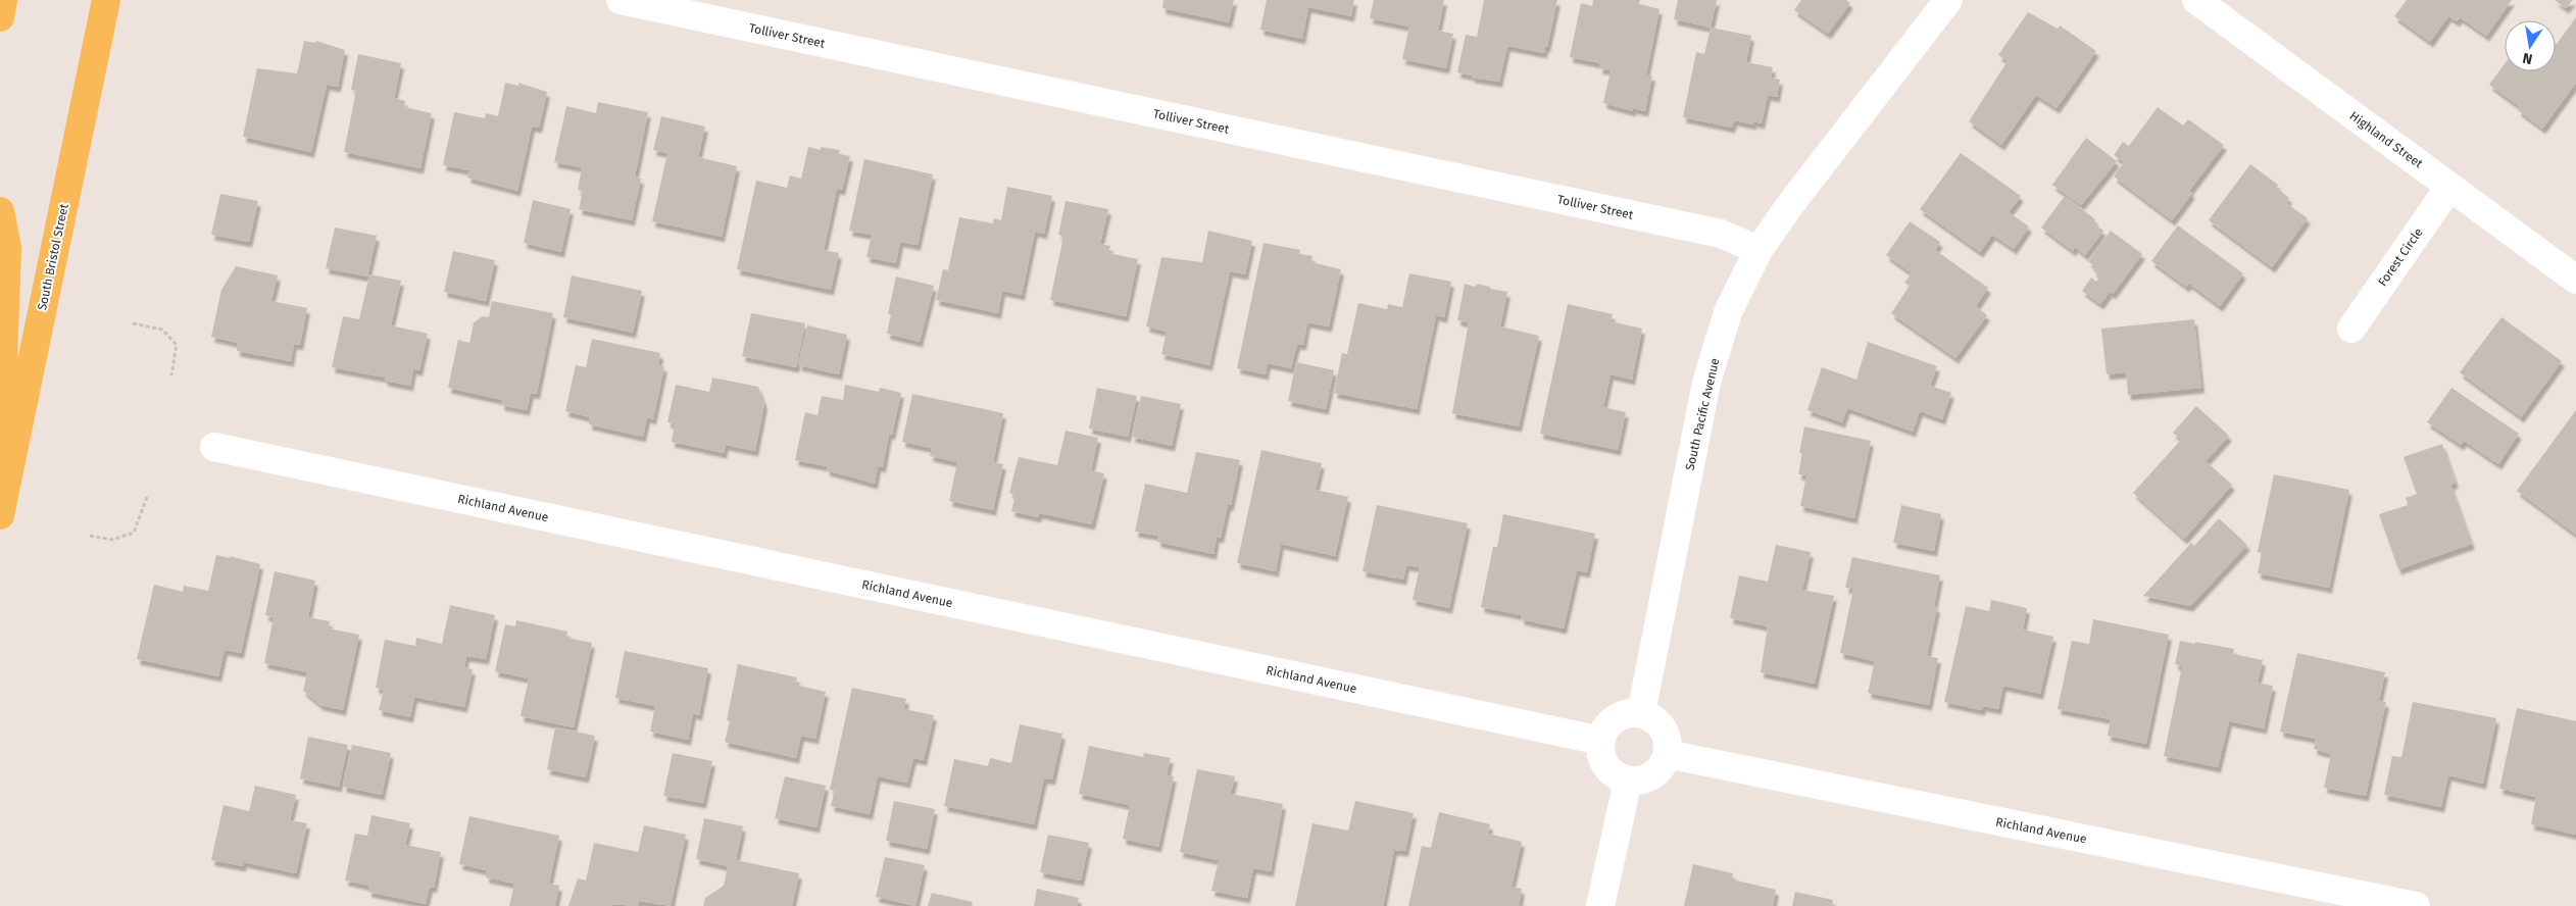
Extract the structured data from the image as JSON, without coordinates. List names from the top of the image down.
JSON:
{
  "streets": {
    "main road": ["South Bristol Street"],
    "street": [
      "Tolliver Street",
      "Highland Street",
      "Forest Circle",
      "South Pacific Avenue",
      "Richland Avenue"
    ]
  },
  "crossings": [
    ["Tolliver Street", "South Pacific Avenue"],
    ["Highland Street", "Forest Circle"],
    ["South Pacific Avenue", "Richland Avenue"]
  ],
  "north": "bottom"
}
